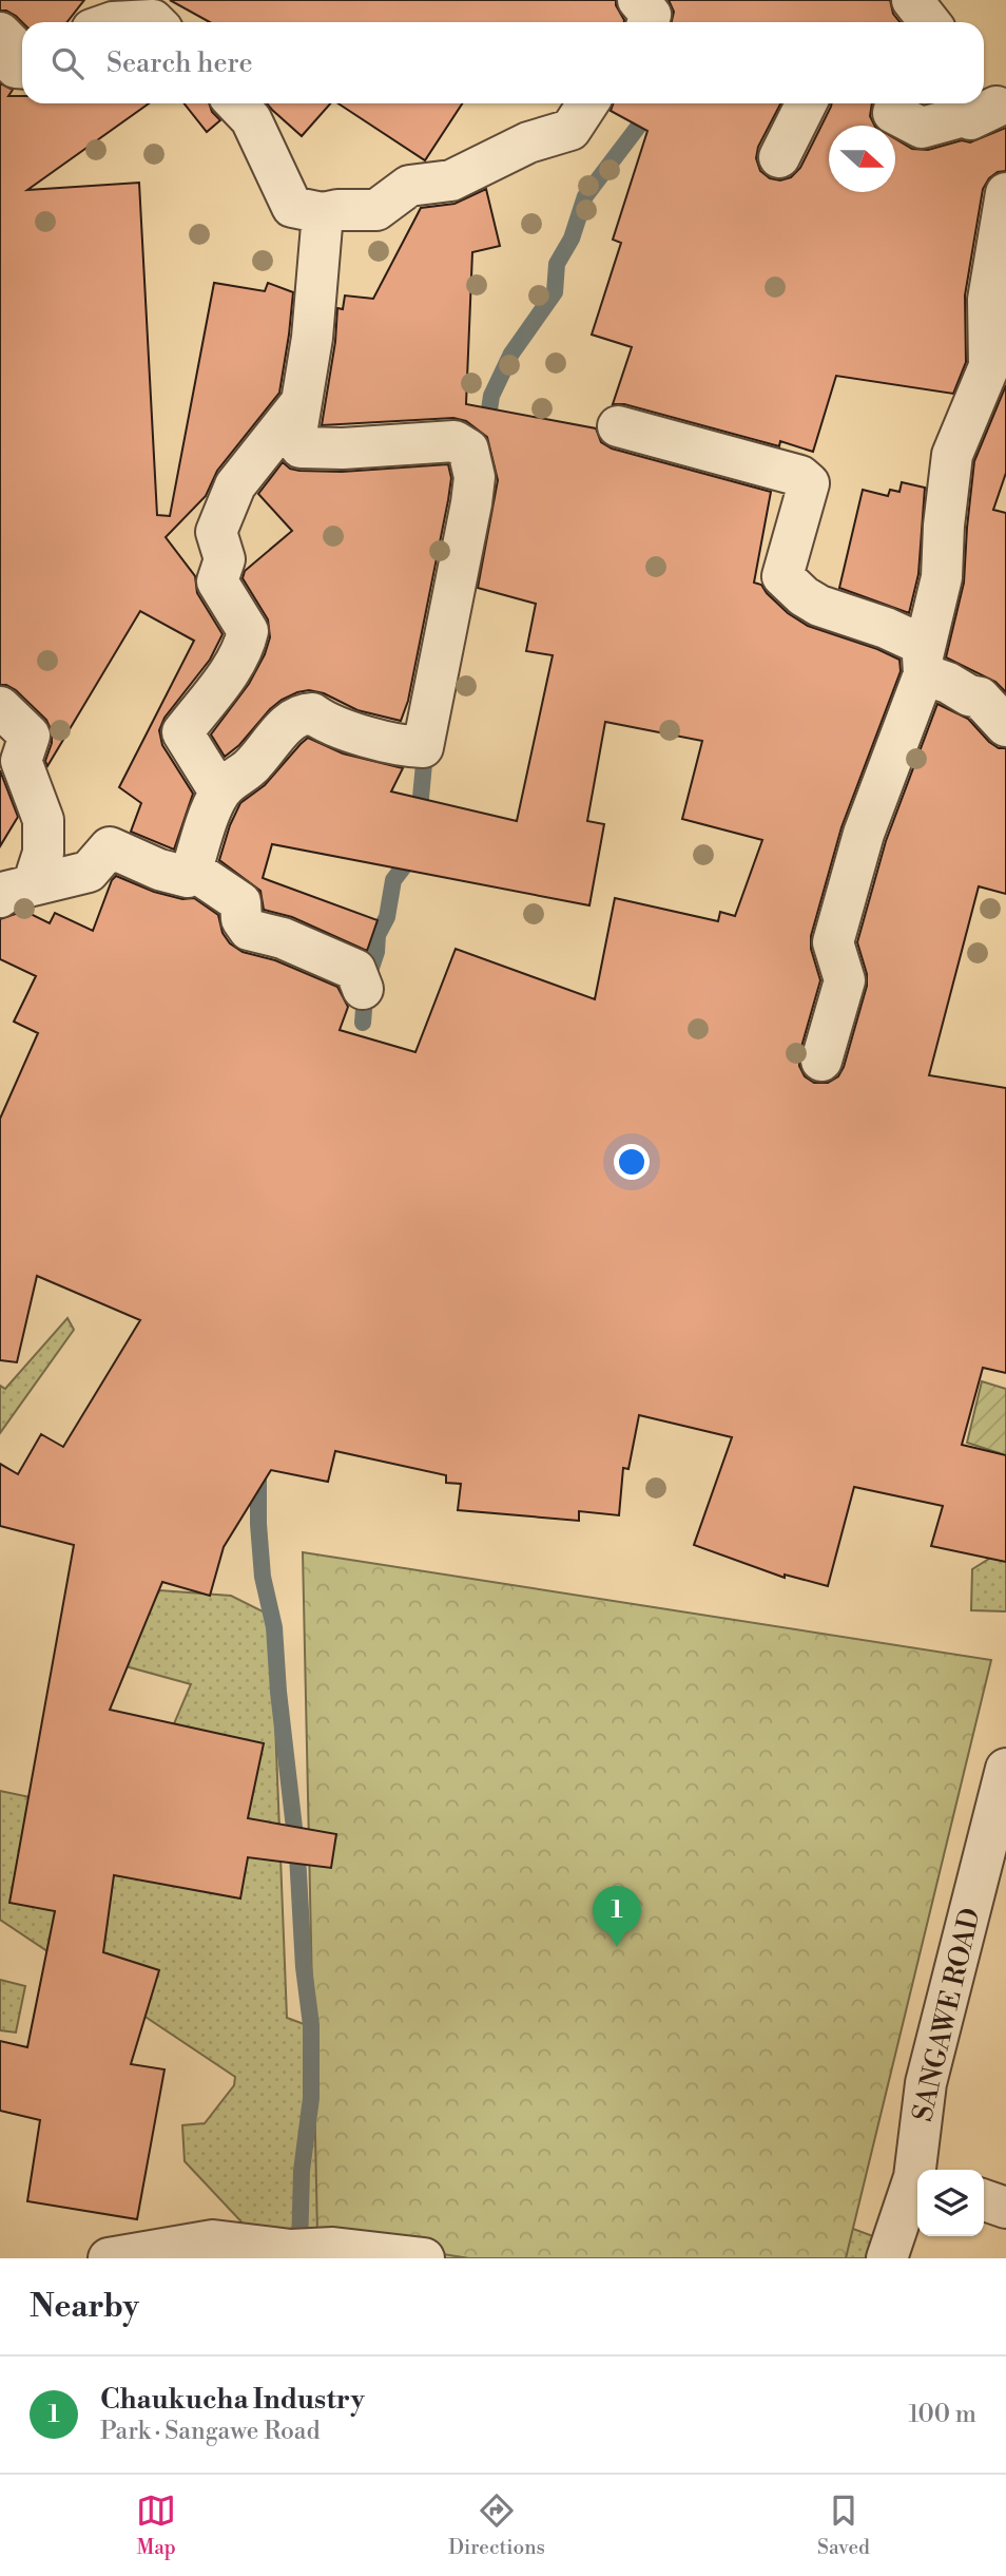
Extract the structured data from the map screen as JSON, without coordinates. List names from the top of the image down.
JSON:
{
  "streets": {
    "street": ["SANGAWE ROAD"]
  },
  "north": "right",
  "page": {
    "search": "Search here",
    "pins": "1",
    "heading": "Nearby",
    "list": [
      {
        "mark": "1",
        "name": "Chaukucha Industry",
        "note": "Park · Sangawe Road",
        "value": "100 m"
      }
    ],
    "nav": ["Map", "Directions", "Saved"]
  }
}
